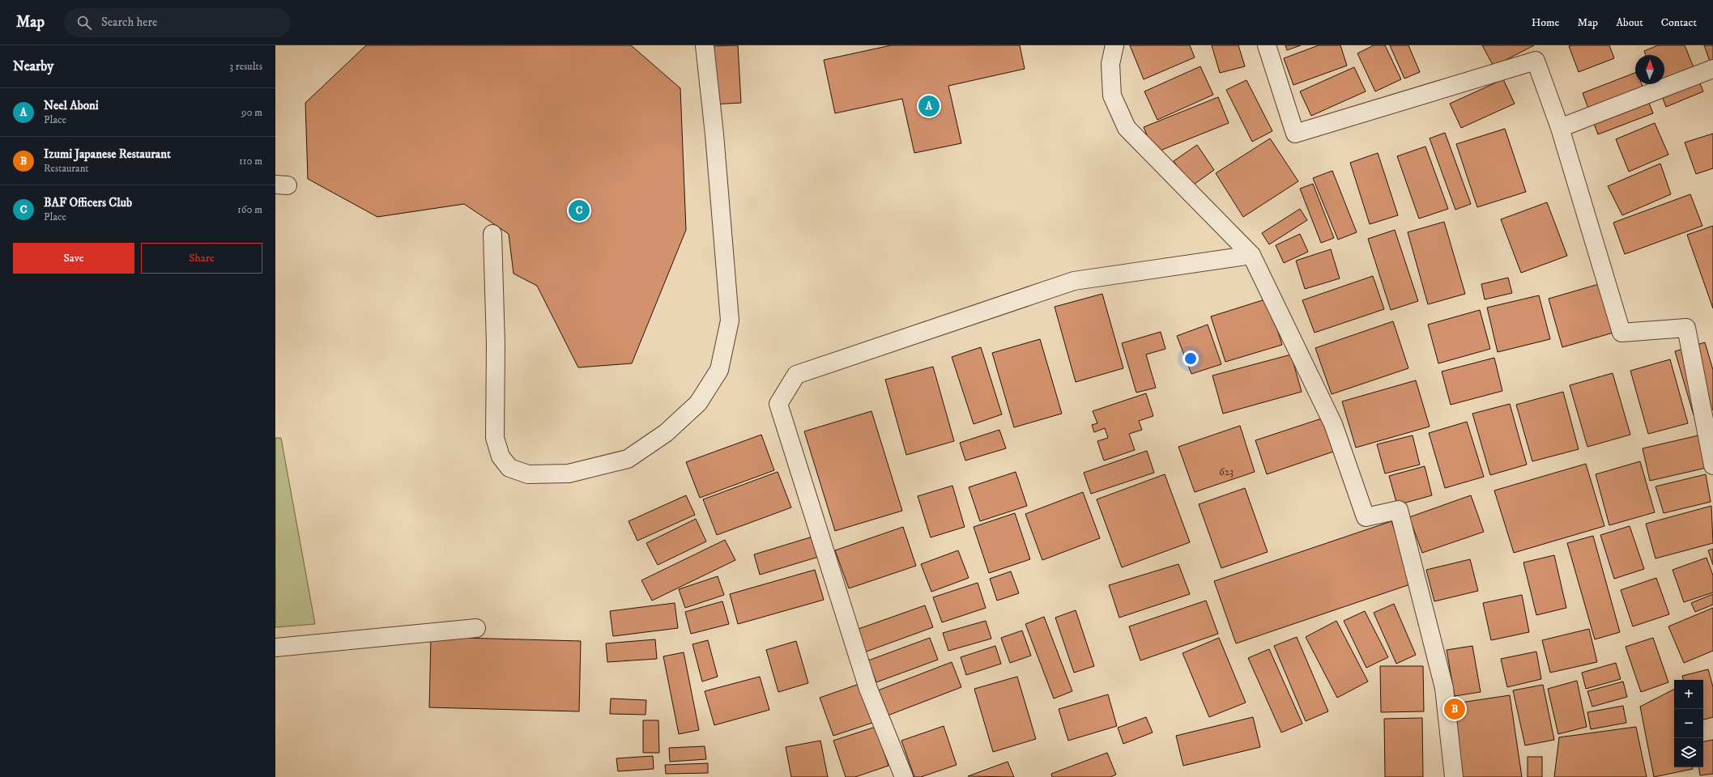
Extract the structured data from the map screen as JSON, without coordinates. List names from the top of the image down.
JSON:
{
  "house_numbers": ["623"],
  "north": "top",
  "page": {
    "header": "Map",
    "search": "Search here",
    "nav": [
      "Home",
      "Map",
      "About",
      "Contact"
    ],
    "heading": ["Nearby", "3 results"],
    "list": [
      {
        "mark": "A",
        "name": "Neel Aboni",
        "note": "Place",
        "value": "90 m"
      },
      {
        "mark": "B",
        "name": "Izumi Japanese Restaurant",
        "note": "Restaurant",
        "value": "110 m"
      },
      {
        "mark": "C",
        "name": "BAF Officers Club",
        "note": "Place",
        "value": "160 m"
      }
    ],
    "pins": ["A", "C", "B"],
    "buttons": ["Save", "Share"],
    "map_buttons": ["+", "−"]
  }
}
